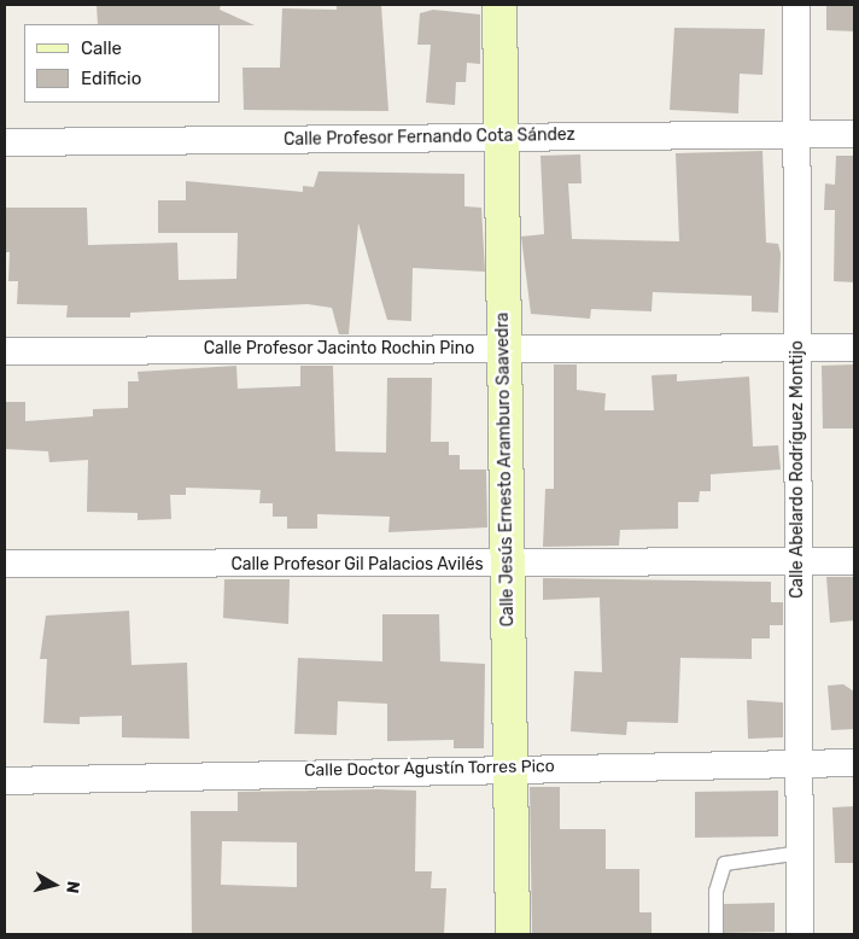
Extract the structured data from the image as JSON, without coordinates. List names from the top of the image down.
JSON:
{
  "streets": {
    "street": [
      "Calle Profesor Fernando Cota Sández",
      "Calle Profesor Jacinto Rochin Pino",
      "Calle Jesús Ernesto Aramburo Saavedra",
      "Calle Abelardo Rodríguez Montijo",
      "Calle Profesor Gil Palacios Avilés",
      "Calle Doctor Agustín Torres Pico"
    ]
  },
  "crossings": [
    ["Calle Profesor Fernando Cota Sández", "Calle Jesús Ernesto Aramburo Saavedra"],
    ["Calle Profesor Fernando Cota Sández", "Calle Abelardo Rodríguez Montijo"],
    ["Calle Profesor Jacinto Rochin Pino", "Calle Jesús Ernesto Aramburo Saavedra"],
    ["Calle Profesor Jacinto Rochin Pino", "Calle Abelardo Rodríguez Montijo"],
    ["Calle Jesús Ernesto Aramburo Saavedra", "Calle Profesor Gil Palacios Avilés"],
    ["Calle Jesús Ernesto Aramburo Saavedra", "Calle Doctor Agustín Torres Pico"],
    ["Calle Abelardo Rodríguez Montijo", "Calle Profesor Gil Palacios Avilés"],
    ["Calle Abelardo Rodríguez Montijo", "Calle Doctor Agustín Torres Pico"]
  ],
  "legend": ["Calle", "Edificio"],
  "north": "right"
}
